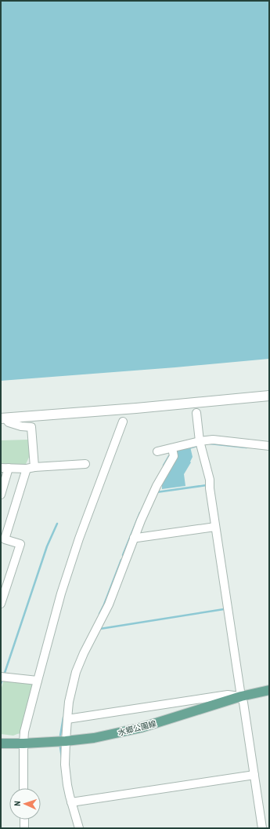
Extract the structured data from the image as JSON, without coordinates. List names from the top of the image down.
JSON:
{
  "streets": {
    "main road": ["水郷公園線"]
  },
  "north": "left"
}
